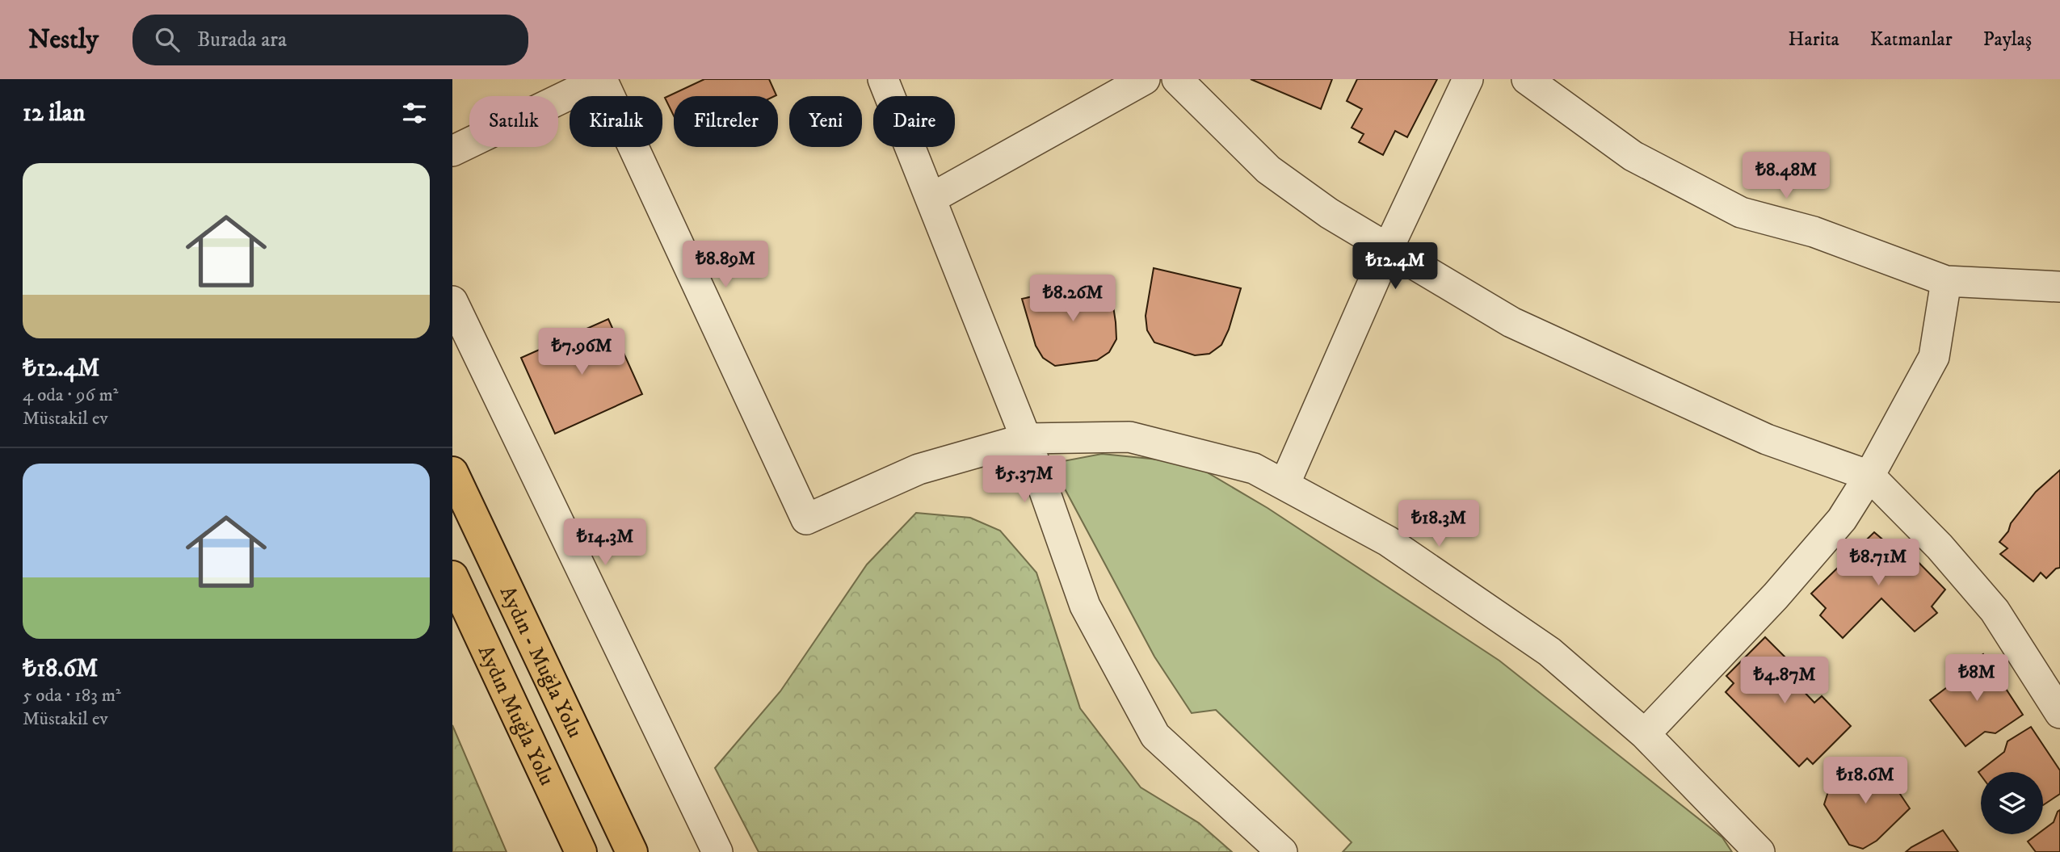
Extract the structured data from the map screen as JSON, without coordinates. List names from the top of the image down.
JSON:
{
  "streets": {
    "highway": ["Aydın - Muğla Yolu", "Aydın Muğla Yolu"]
  },
  "page": {
    "header": "Nestly",
    "search": "Burada ara",
    "nav": ["Harita", "Katmanlar", "Paylaş"],
    "heading": "12 ilan",
    "chip": [
      "Satılık",
      "Kiralık",
      "Filtreler",
      "Yeni",
      "Daire"
    ],
    "list": [
      {
        "name": "₺12.4M",
        "note": "4 oda · 96 m² · Müstakil ev"
      },
      {
        "name": "₺18.6M",
        "note": "5 oda · 183 m² · Müstakil ev"
      }
    ],
    "price": [
      "₺8.48M",
      "₺8.89M",
      "₺12.4M",
      "₺8.26M",
      "₺7.96M",
      "₺5.37M",
      "₺18.3M",
      "₺14.3M",
      "₺8.71M",
      "₺8M",
      "₺4.87M",
      "₺18.6M"
    ]
  }
}
